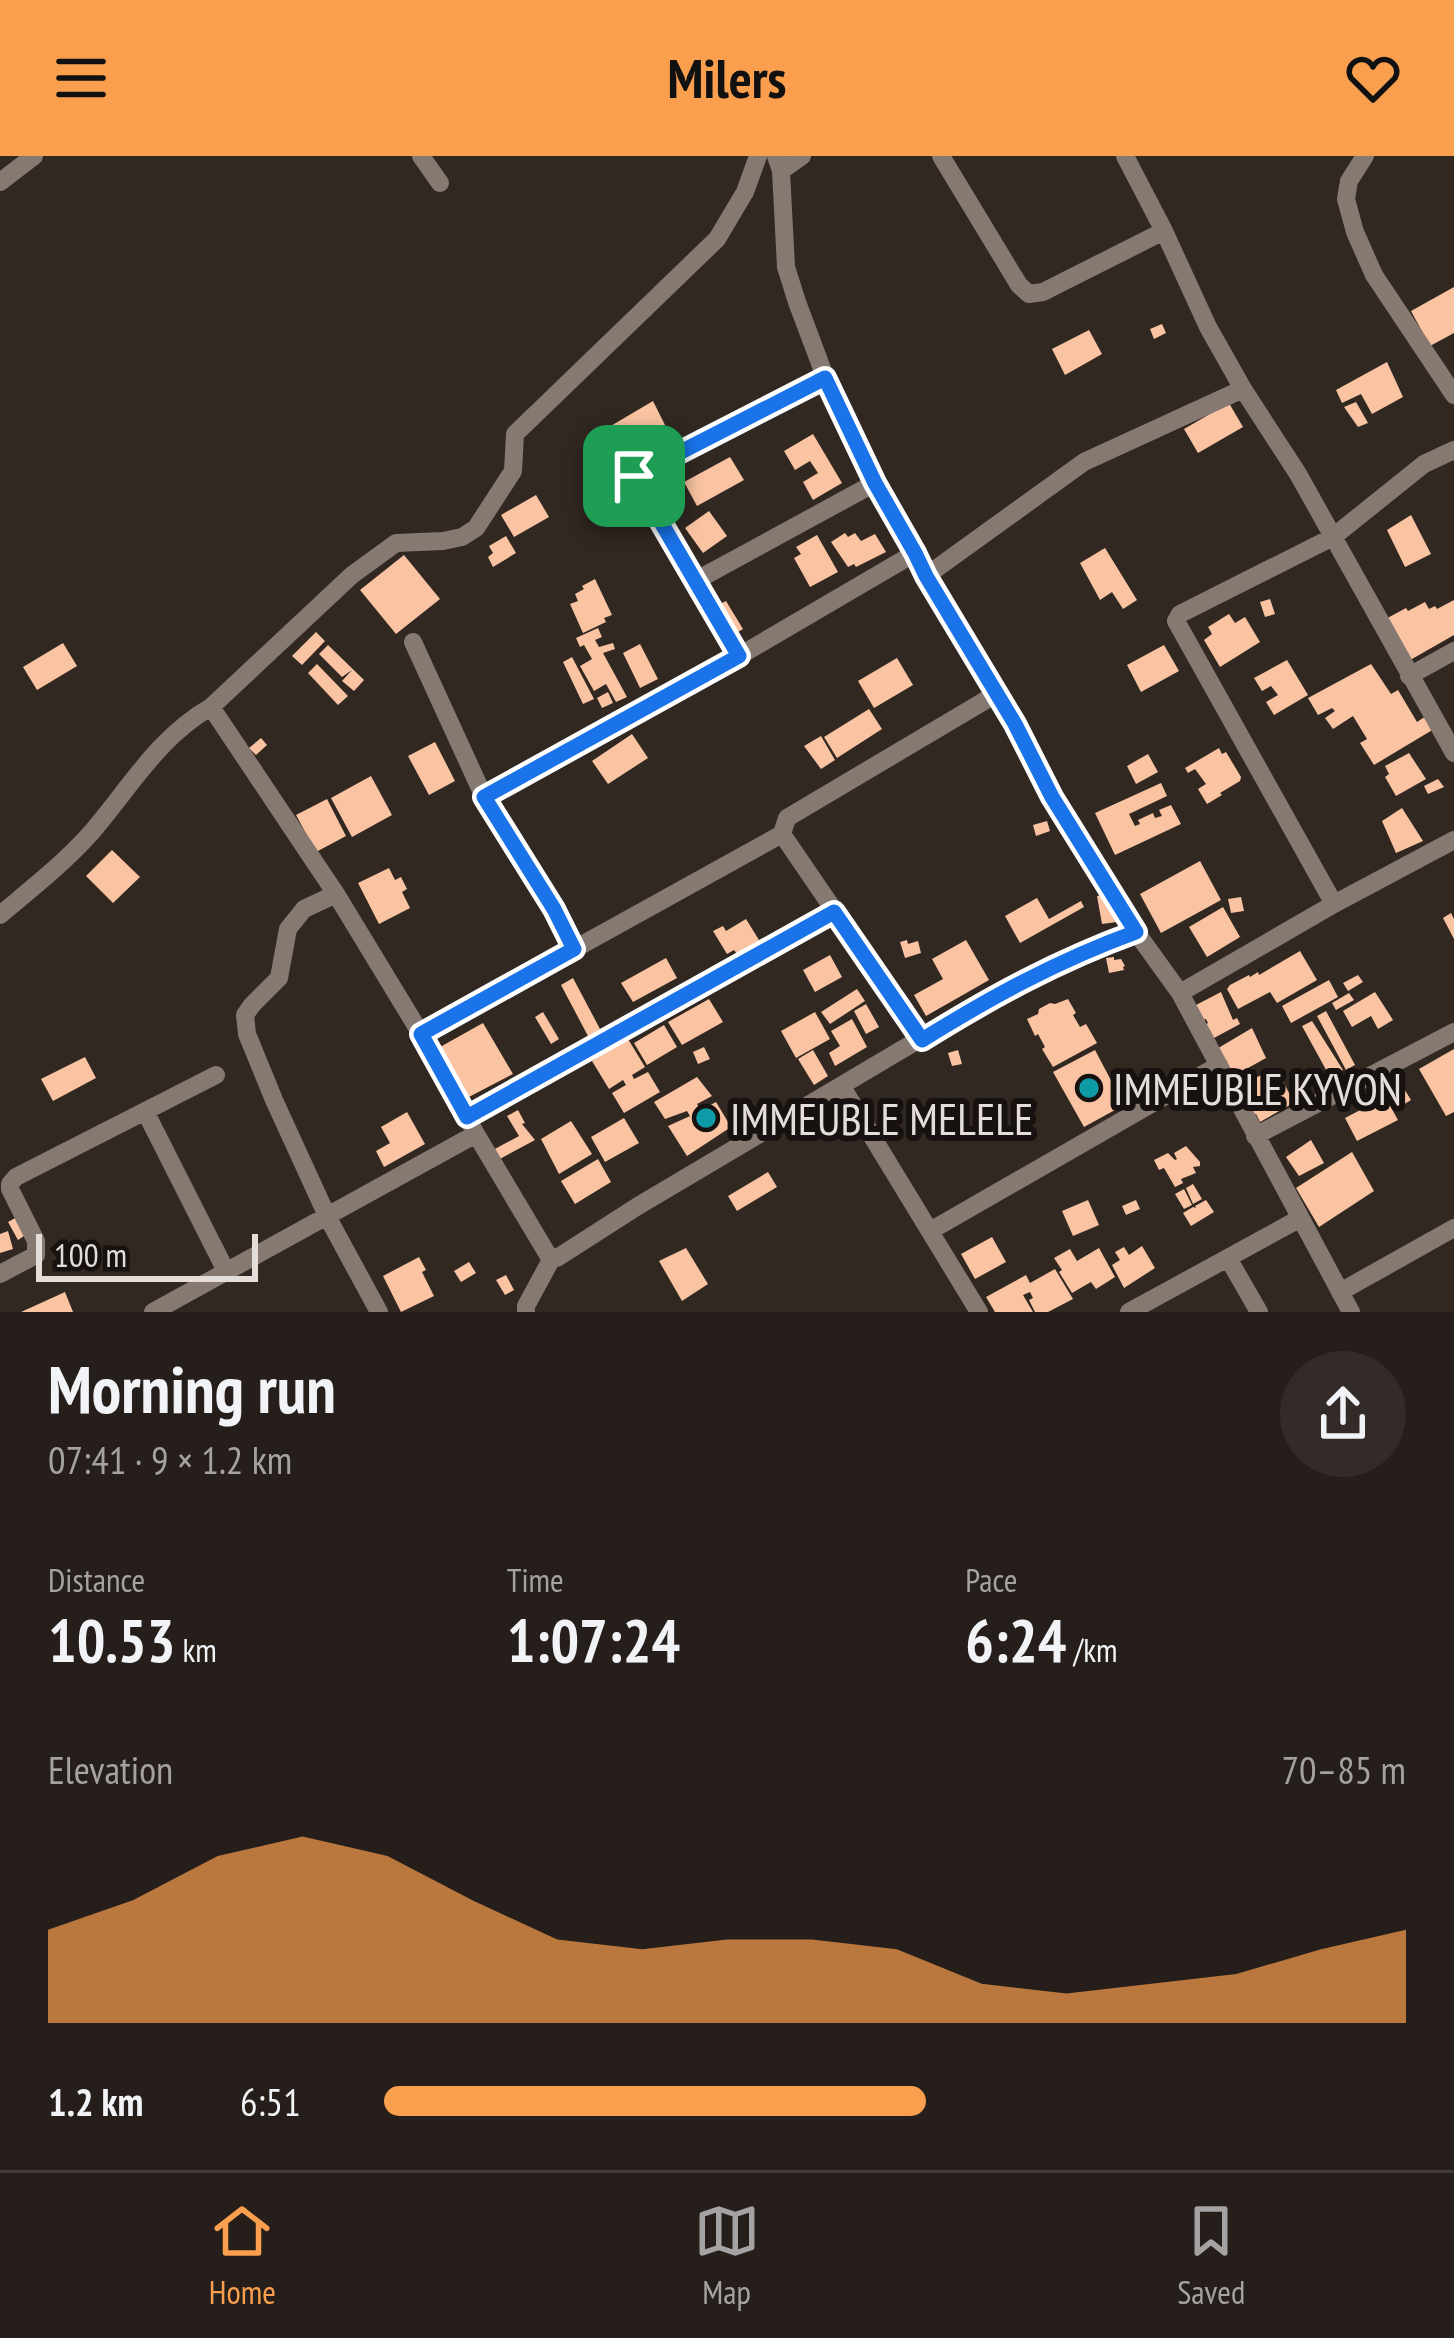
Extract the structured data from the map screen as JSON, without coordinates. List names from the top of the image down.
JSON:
{
  "places": ["IMMEUBLE KYVON", "IMMEUBLE MELELE"],
  "scale_bar": "100 m",
  "page": {
    "header": "Milers",
    "scale": "100 m",
    "heading": ["Morning run", "07:41 · 9 × 1.2 km"],
    "stats": [
      ["Distance", "10.53 km"],
      ["Time", "1:07:24"],
      ["Pace", "6:24 /km"]
    ],
    "chart": ["Elevation", "70–85 m"],
    "list": [
      {
        "name": "1.2 km",
        "note": "6:51"
      }
    ],
    "tabs": ["Home", "Map", "Saved"]
  }
}
